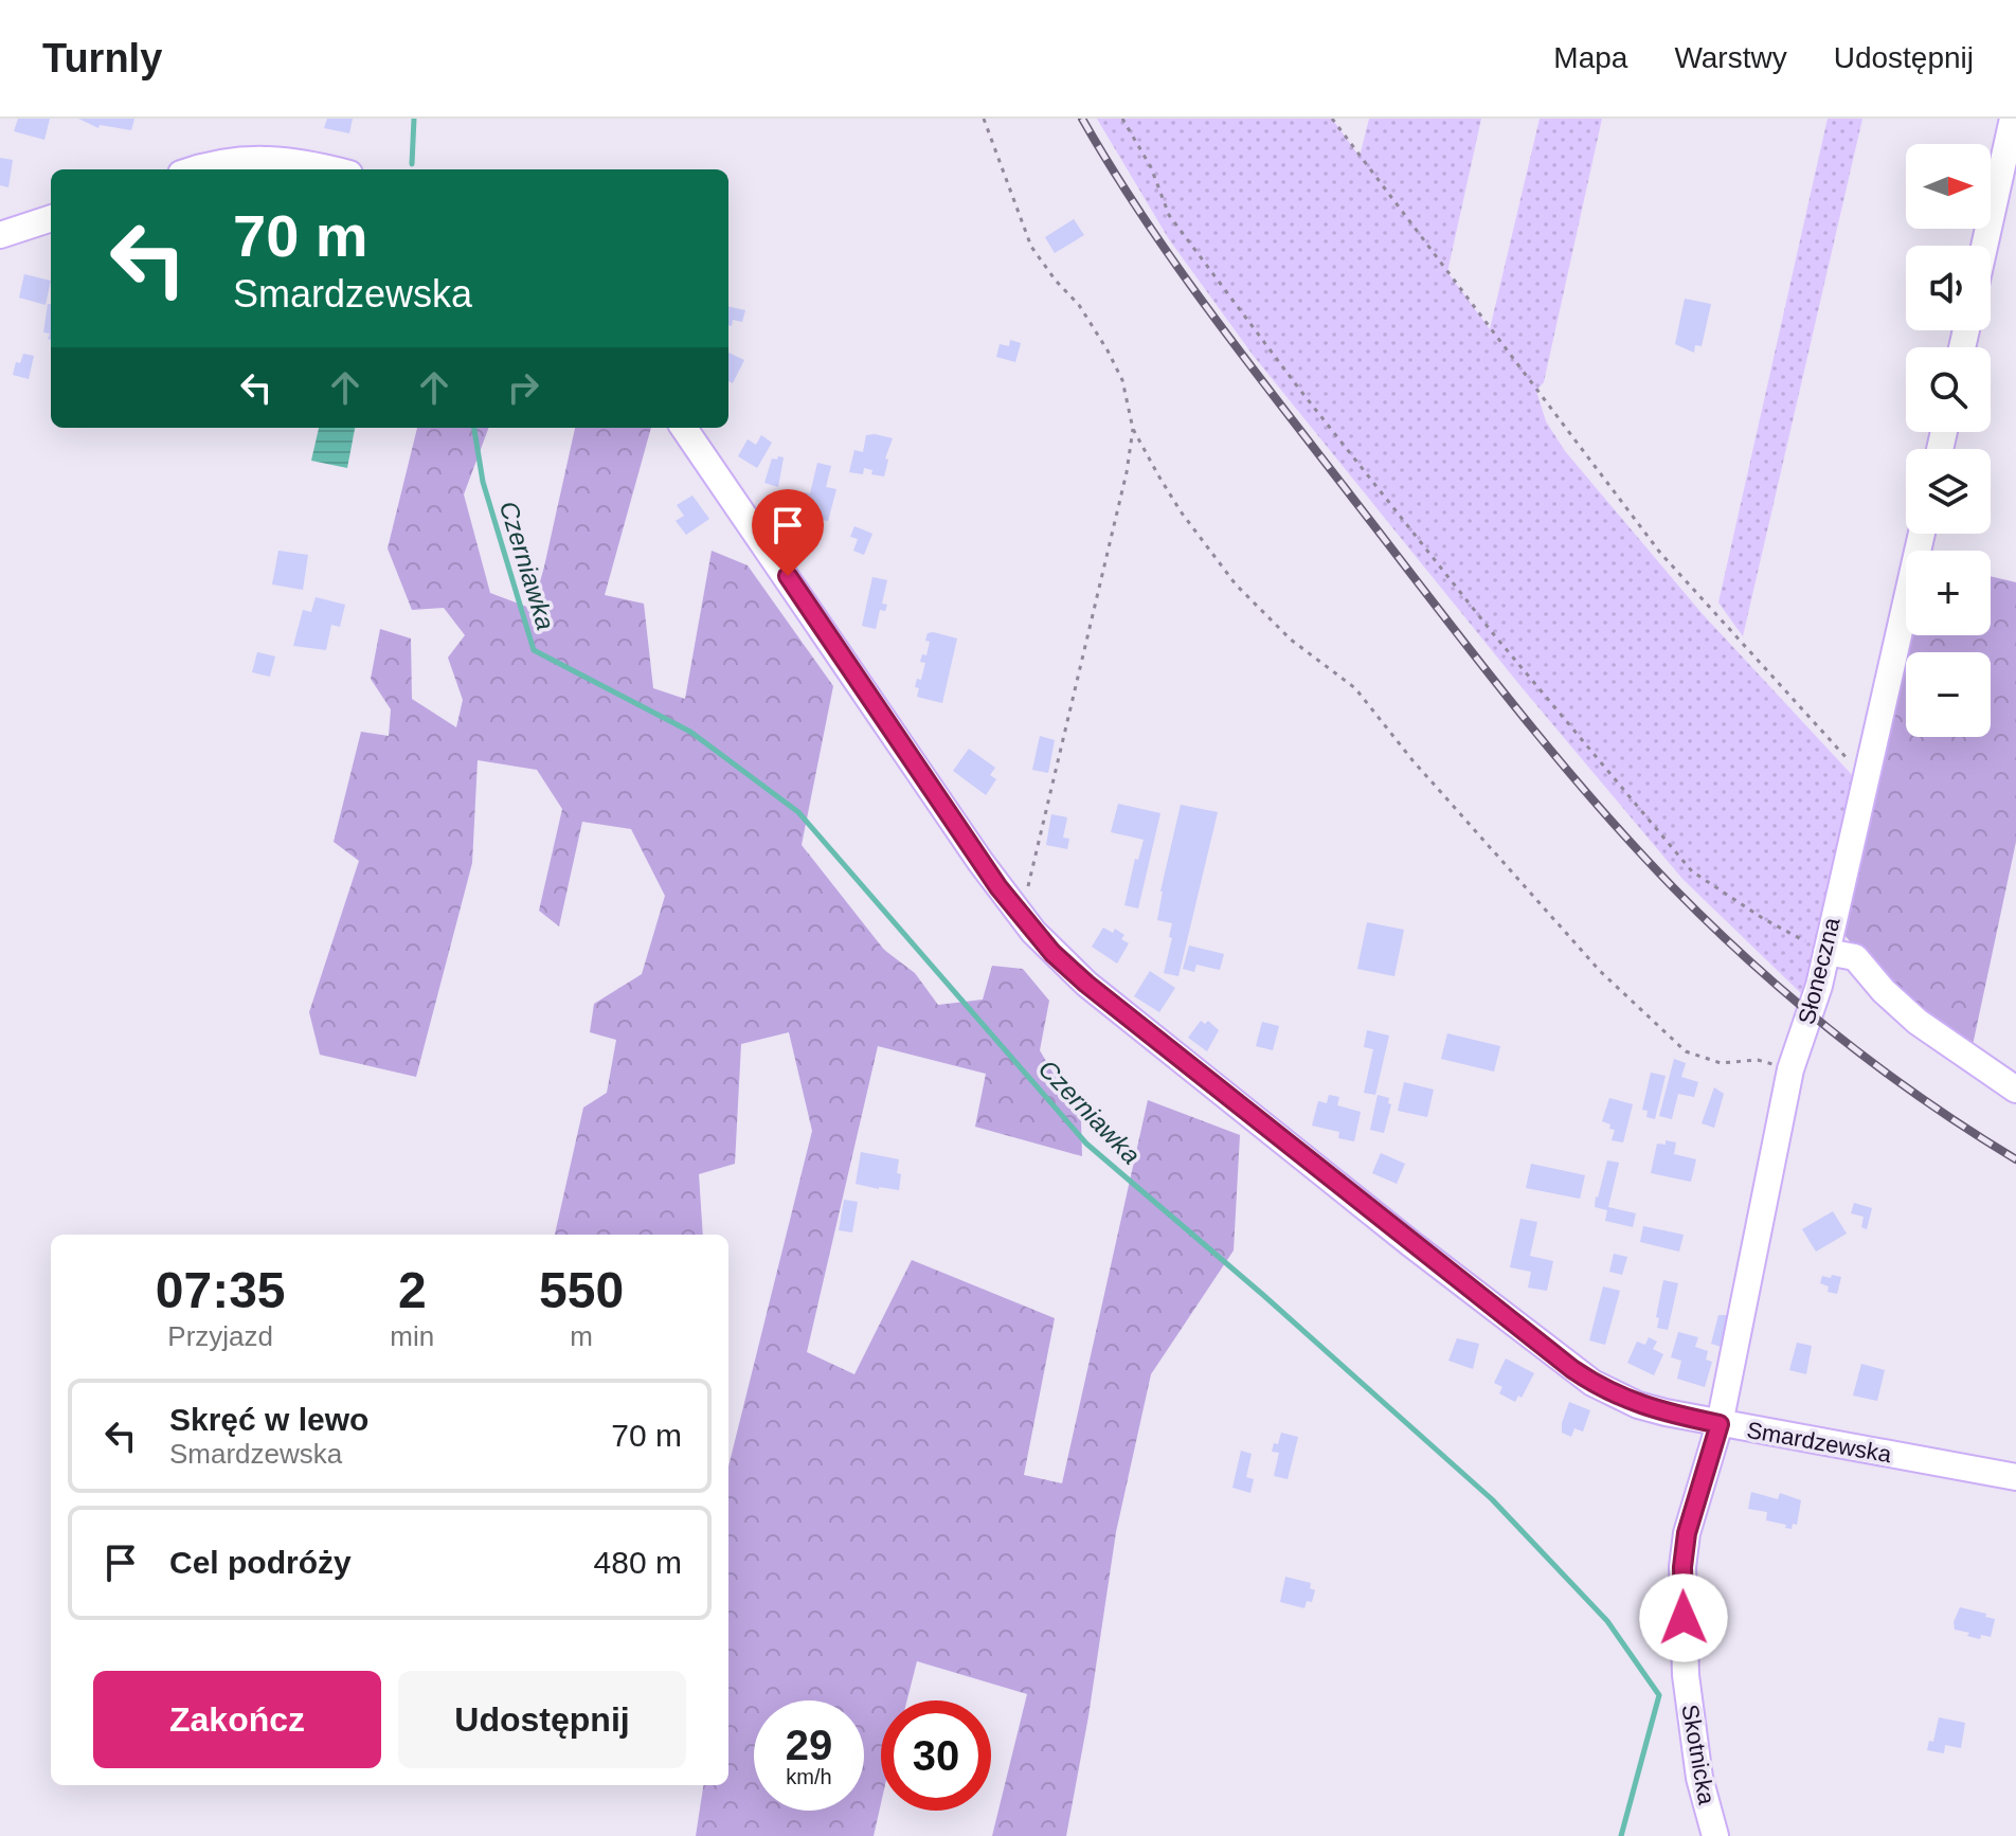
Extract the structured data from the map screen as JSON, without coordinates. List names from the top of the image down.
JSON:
{
  "streets": {
    "street": ["Słoneczna", "Smardzewska", "Skotnicka"]
  },
  "crossings": [
    ["Słoneczna", "Smardzewska"],
    ["Słoneczna", "Skotnicka"],
    ["Smardzewska", "Skotnicka"]
  ],
  "water": ["Czerniawka"],
  "north": "right",
  "page": {
    "header": "Turnly",
    "nav": ["Mapa", "Warstwy", "Udostępnij"],
    "map_buttons": ["+", "−"],
    "turn": ["70 m", "Smardzewska"],
    "eta": [
      "07:35",
      "Przyjazd",
      "2",
      "min",
      "550",
      "m"
    ],
    "list": [
      {
        "name": "Skręć w lewo",
        "note": "Smardzewska",
        "value": "70 m"
      },
      {
        "name": "Cel podróży",
        "value": "480 m"
      }
    ],
    "buttons": ["Zakończ", "Udostępnij"],
    "speed": "29 km/h",
    "limit": "30"
  }
}
